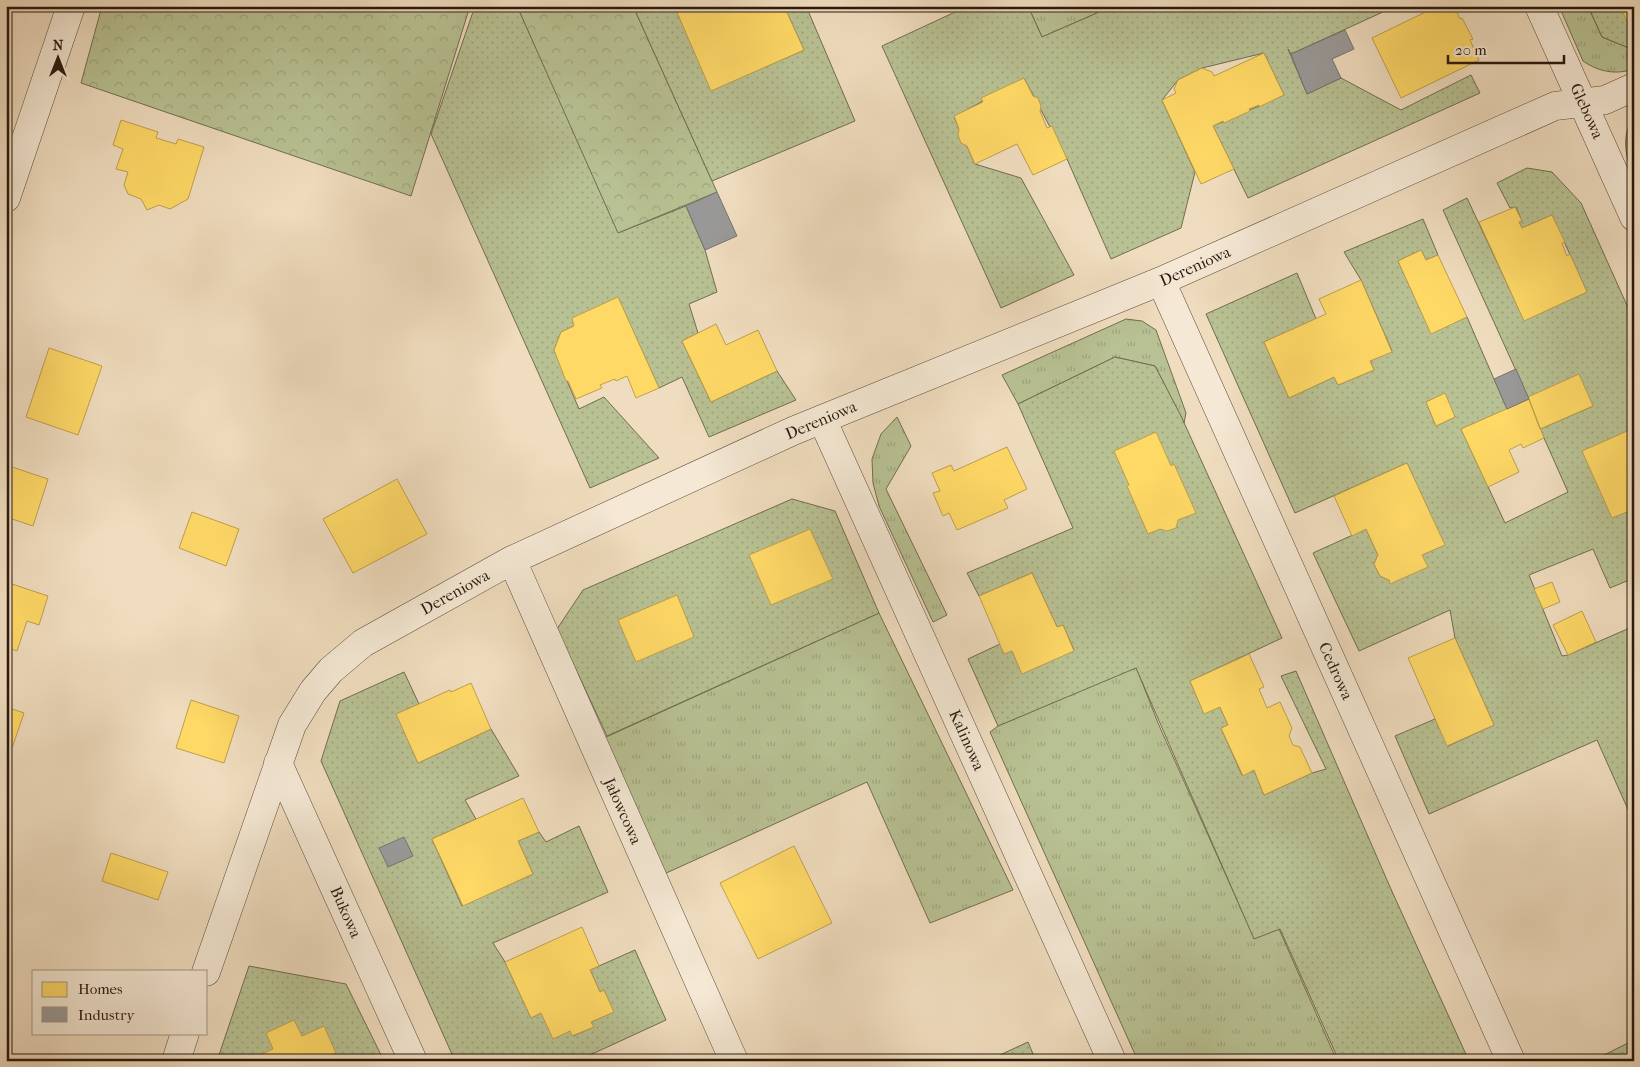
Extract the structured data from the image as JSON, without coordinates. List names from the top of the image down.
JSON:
{
  "streets": {
    "street": [
      "Glebowa",
      "Dereniowa",
      "Cedrowa",
      "Kalinowa",
      "Jałowcowa",
      "Bukowa"
    ]
  },
  "crossings": [
    ["Glebowa", "Dereniowa"],
    ["Dereniowa", "Cedrowa"],
    ["Dereniowa", "Kalinowa"],
    ["Dereniowa", "Jałowcowa"],
    ["Dereniowa", "Bukowa"]
  ],
  "legend": ["Homes", "Industry"],
  "scale_bar": "20 m",
  "north": "top"
}
